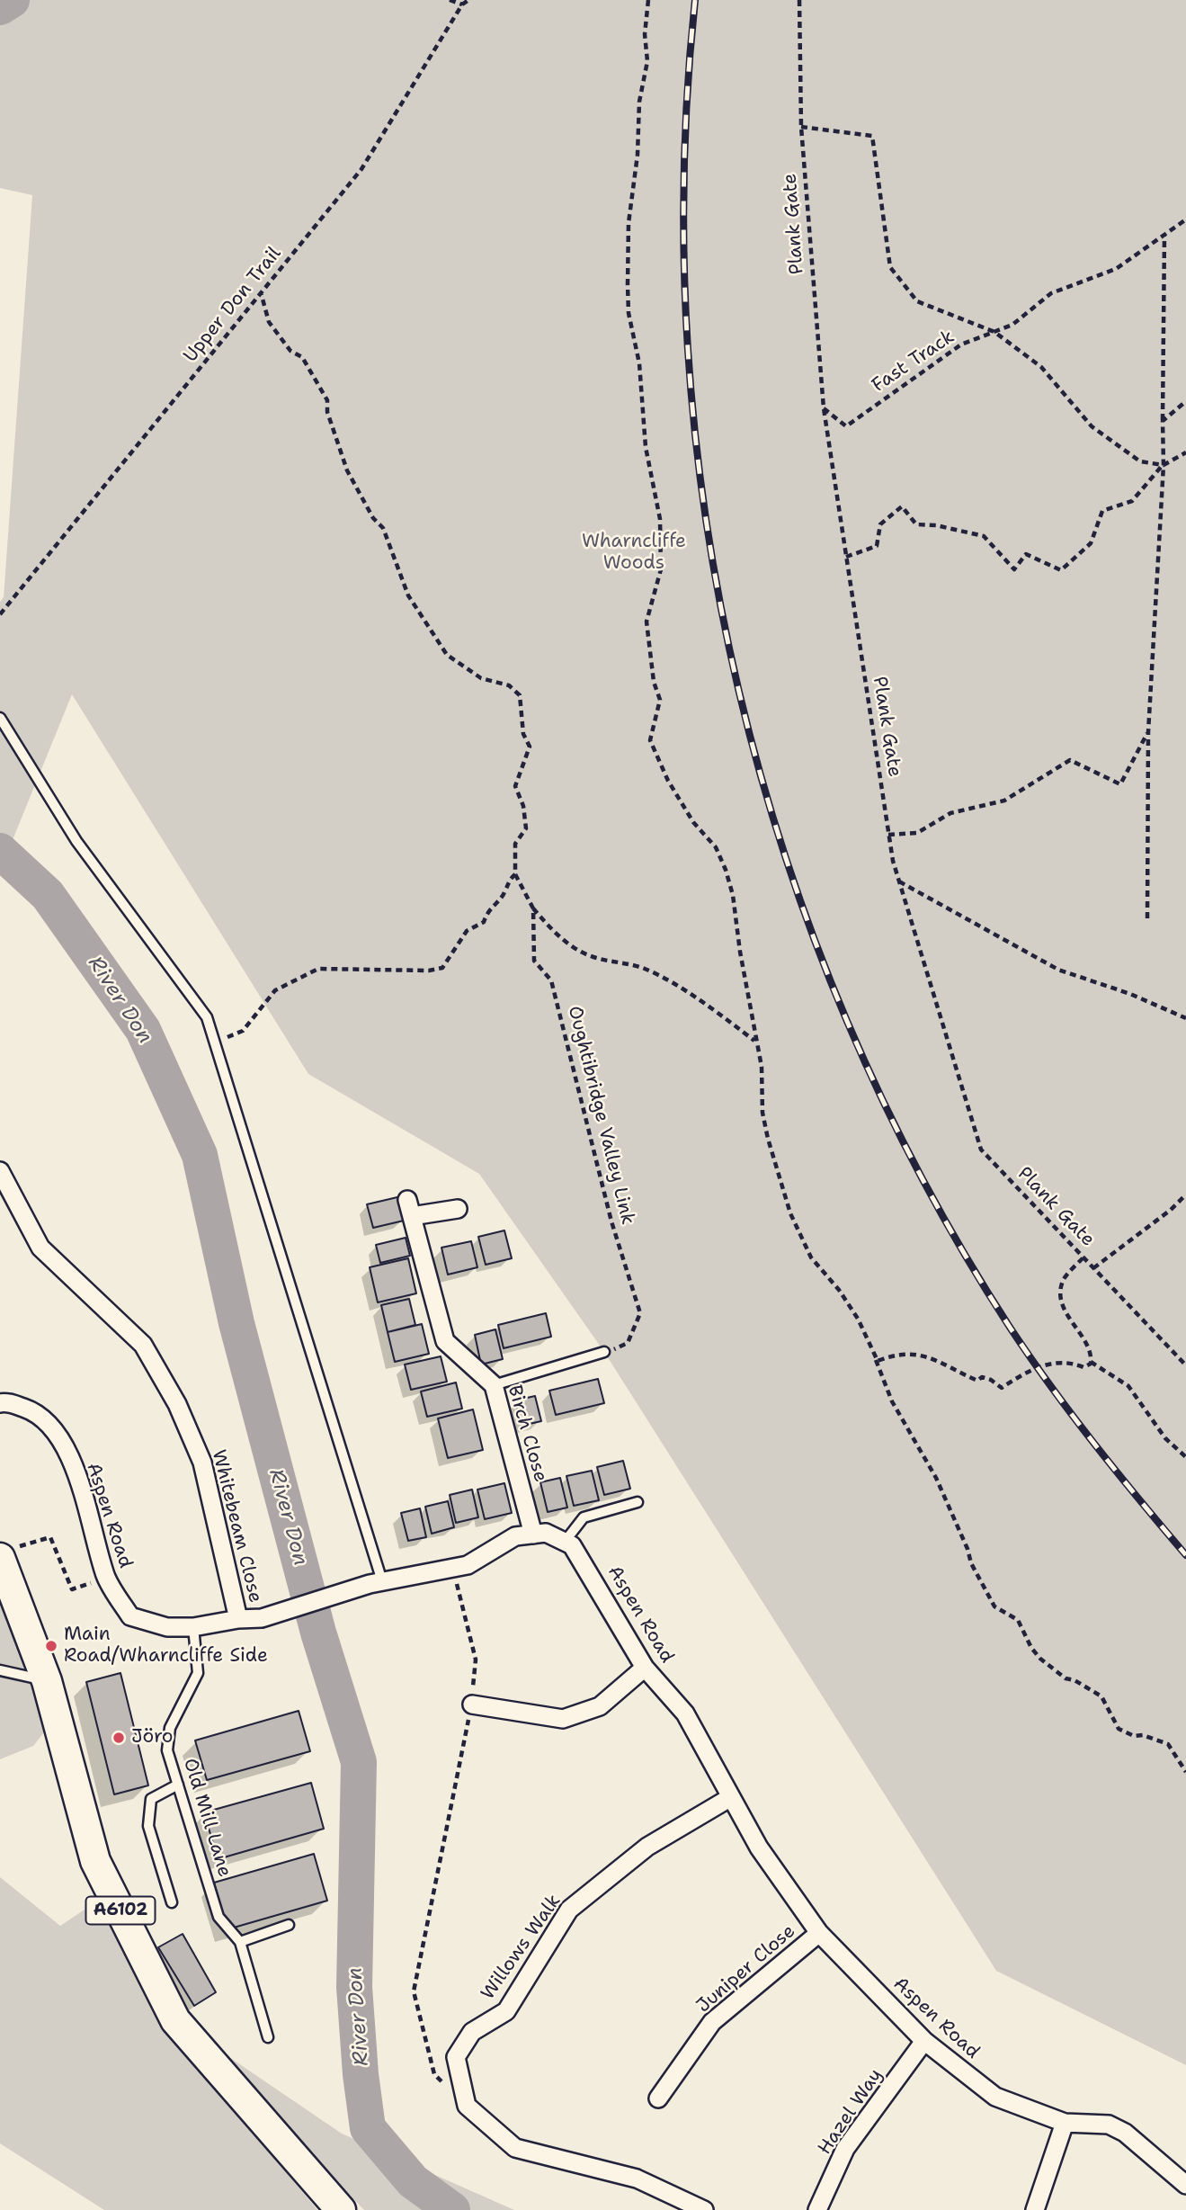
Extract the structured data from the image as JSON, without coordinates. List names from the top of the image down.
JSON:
{
  "streets": {
    "main road": ["A6102"],
    "street": [
      "Birch Close",
      "Aspen Road",
      "Whitebeam Close",
      "Willows Walk",
      "Juniper Close",
      "Hazel Way"
    ],
    "lane": ["Old Mill Lane"],
    "path": [
      "Plank Gate",
      "Upper Don Trail",
      "Fast Track",
      "Oughtibridge Valley Link"
    ]
  },
  "crossings": [
    ["Plank Gate", "Fast Track"],
    ["Birch Close", "Aspen Road"],
    ["Aspen Road", "Whitebeam Close"],
    ["Aspen Road", "Old Mill Lane"],
    ["Aspen Road", "Willows Walk"],
    ["Aspen Road", "Juniper Close"],
    ["Aspen Road", "Hazel Way"]
  ],
  "water": ["River Don"],
  "parks": ["Wharncliffe Woods"],
  "places": ["Main Road/Wharncliffe Side", "Jöro"]
}
